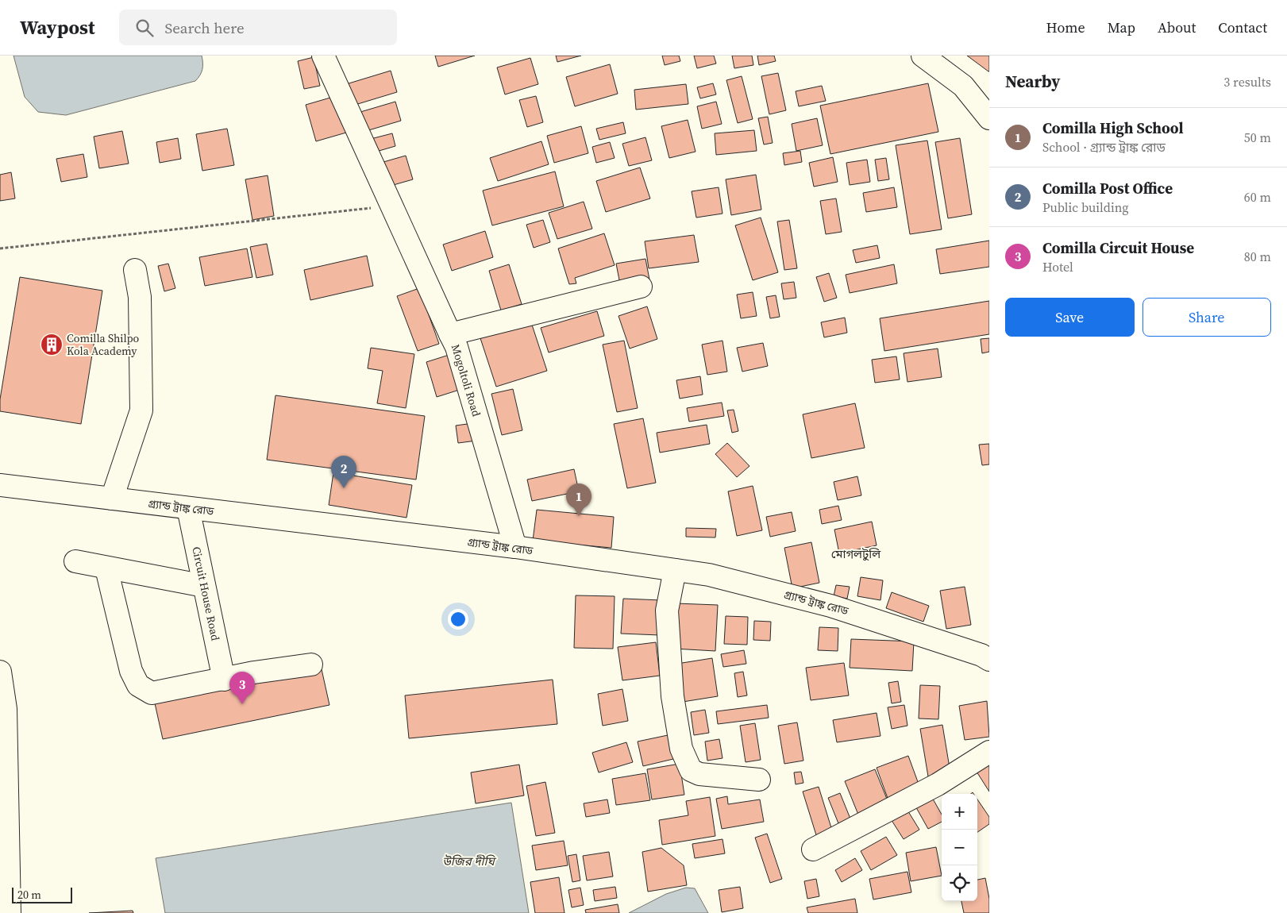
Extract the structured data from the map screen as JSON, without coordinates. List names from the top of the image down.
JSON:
{
  "streets": {
    "main road": ["Mogoltoli Road", "গ্র্যান্ড ট্রাঙ্ক রোড", "Circuit House Road"]
  },
  "crossings": [
    ["Mogoltoli Road", "গ্র্যান্ড ট্রাঙ্ক রোড"],
    ["গ্র্যান্ড ট্রাঙ্ক রোড", "Circuit House Road"]
  ],
  "districts": ["মোগলটুলি"],
  "water": ["উজির দীঘি"],
  "places": {
    "building": ["Comilla Shilpo Kola Academy"]
  },
  "scale_bar": "20 m",
  "page": {
    "header": "Waypost",
    "search": "Search here",
    "nav": [
      "Home",
      "Map",
      "About",
      "Contact"
    ],
    "heading": ["Nearby", "3 results"],
    "list": [
      {
        "mark": "1",
        "name": "Comilla High School",
        "note": "School · গ্র্যান্ড ট্রাঙ্ক রোড",
        "value": "50 m"
      },
      {
        "mark": "2",
        "name": "Comilla Post Office",
        "note": "Public building",
        "value": "60 m"
      },
      {
        "mark": "3",
        "name": "Comilla Circuit House",
        "note": "Hotel",
        "value": "80 m"
      }
    ],
    "buttons": ["Save", "Share"],
    "pins": ["2", "1", "3"],
    "map_buttons": ["+", "−"],
    "scale": "20 m"
  }
}
